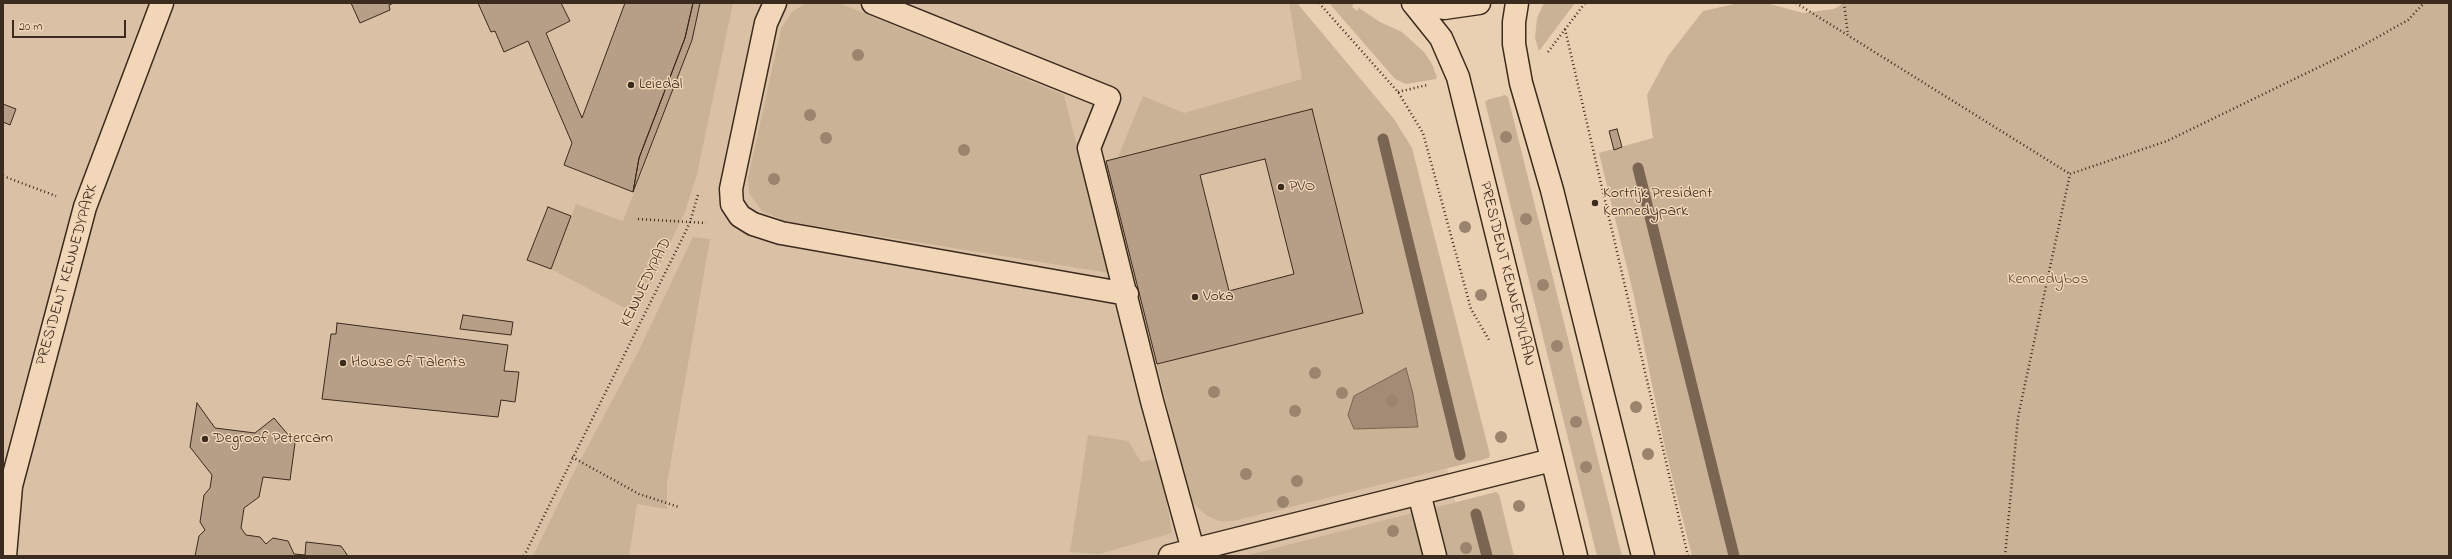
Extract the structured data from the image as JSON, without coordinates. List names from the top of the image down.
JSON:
{
  "streets": {
    "main road": ["PRESIDENT KENNEDYLAAN", "PRESIDENT KENNEDYPARK"],
    "path": ["KENNEDYPAD"]
  },
  "parks": ["Kennedybos"],
  "places": [
    "Leiedal",
    "PVO",
    "Kortrijk President Kennedypark",
    "Voka",
    "House of Talents",
    "Degroof Petercam"
  ],
  "scale_bar": "20 m"
}
